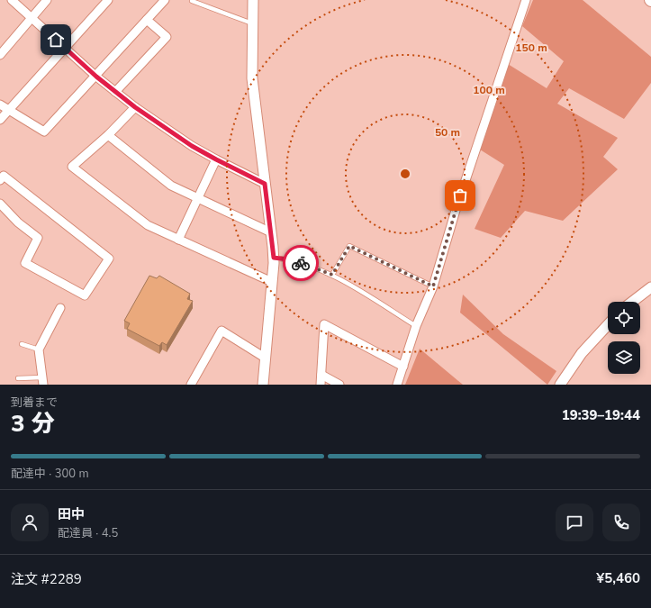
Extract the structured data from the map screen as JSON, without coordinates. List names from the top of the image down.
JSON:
{
  "page": {
    "heading": ["3 分", "到着まで", "19:39–19:44"],
    "panel": [
      "田中",
      "配達員 · 4.5",
      "注文 #2289",
      "¥5,460"
    ],
    "bar": "配達中 · 300 m"
  },
  "rings": ["150 m", "100 m", "50 m"]
}
